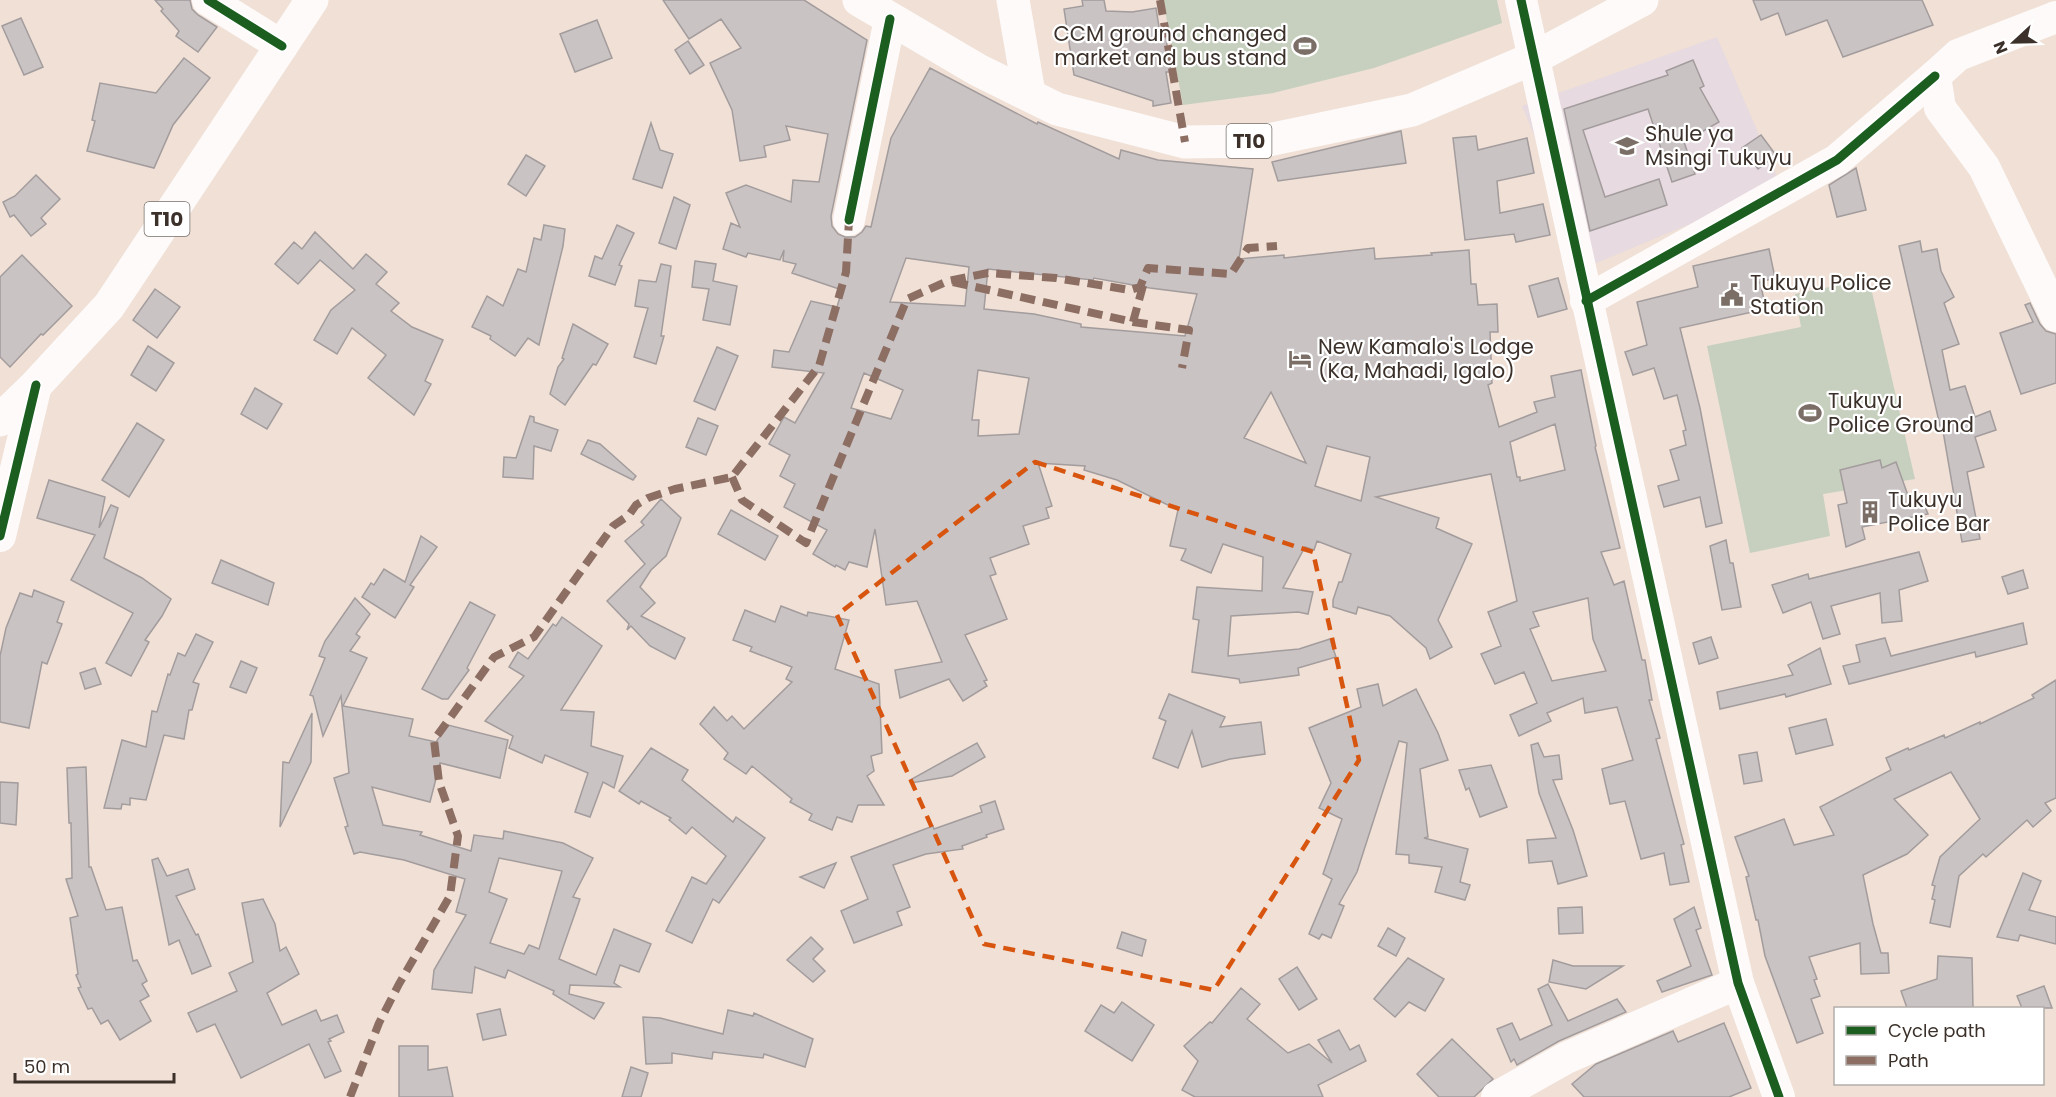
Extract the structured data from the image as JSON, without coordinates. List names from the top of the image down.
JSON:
{
  "streets": {
    "main road": ["T10"]
  },
  "places": {
    "sports": ["CCM ground changed market and bus stand", "Tukuyu Police Ground"],
    "school or university": ["Shule ya Msingi Tukuyu"],
    "public building": ["Tukuyu Police Station"],
    "hotel": ["New Kamalo's Lodge (Ka, Mahadi, Igalo)"],
    "building": ["Tukuyu Police Bar"]
  },
  "legend": ["Cycle path", "Path"],
  "scale_bar": "50 m",
  "north": "left"
}
